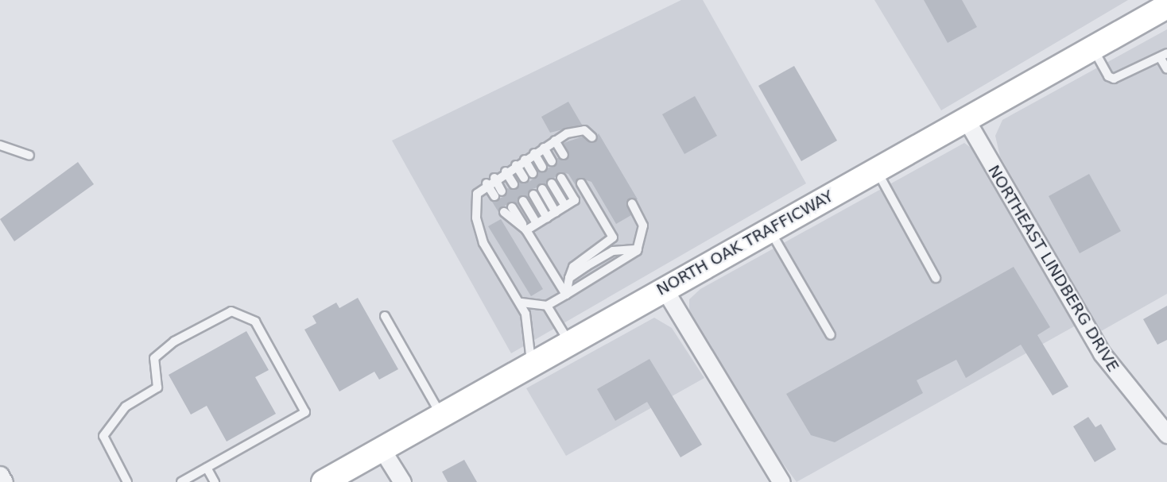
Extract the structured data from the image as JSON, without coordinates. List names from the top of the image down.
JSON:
{
  "streets": {
    "main road": ["NORTH OAK TRAFFICWAY"],
    "street": ["NORTHEAST LINDBERG DRIVE"]
  },
  "crossings": [
    ["NORTH OAK TRAFFICWAY", "NORTHEAST LINDBERG DRIVE"]
  ]
}
